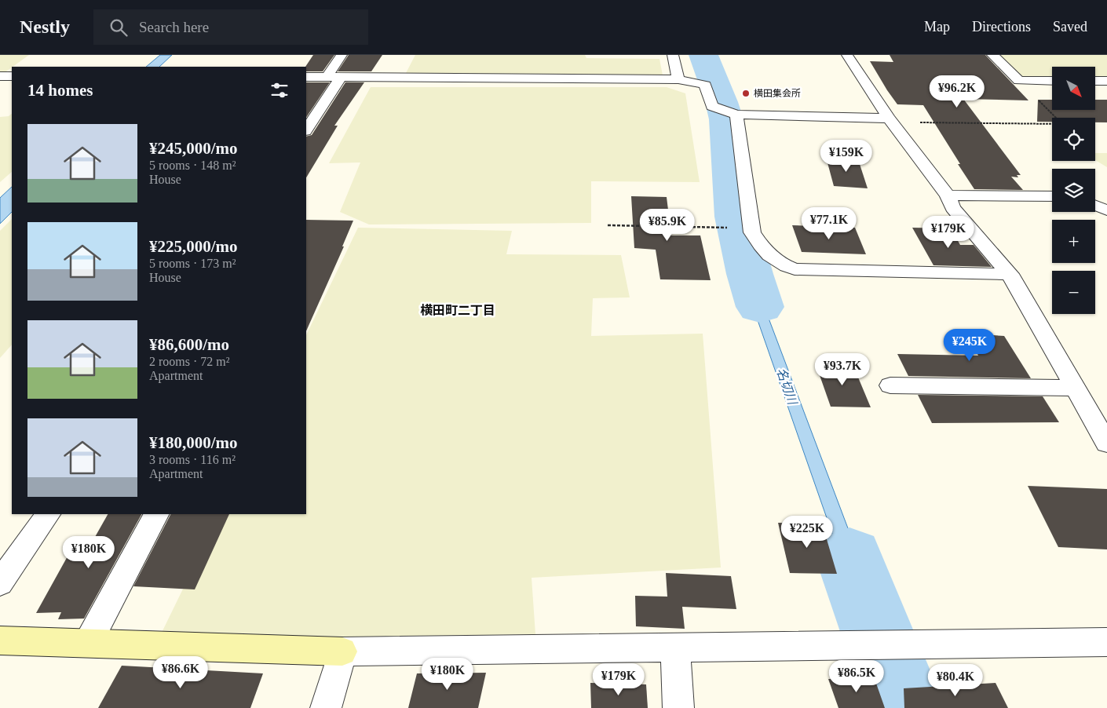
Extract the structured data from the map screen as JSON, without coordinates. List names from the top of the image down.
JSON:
{
  "districts": ["横田町二丁目"],
  "water": ["名切川"],
  "places": ["横田集会所"],
  "north": "bottom right",
  "page": {
    "header": "Nestly",
    "search": "Search here",
    "nav": ["Map", "Directions", "Saved"],
    "map_buttons": ["+", "−"],
    "heading": "14 homes",
    "price": [
      "¥96.2K",
      "¥159K",
      "¥77.1K",
      "¥85.9K",
      "¥179K",
      "¥245K",
      "¥93.7K",
      "¥225K",
      "¥180K",
      "¥86.6K",
      "¥180K",
      "¥86.5K",
      "¥179K",
      "¥80.4K"
    ],
    "list": [
      {
        "name": "¥245,000/mo",
        "note": "5 rooms · 148 m² · House"
      },
      {
        "name": "¥225,000/mo",
        "note": "5 rooms · 173 m² · House"
      },
      {
        "name": "¥86,600/mo",
        "note": "2 rooms · 72 m² · Apartment"
      },
      {
        "name": "¥180,000/mo",
        "note": "3 rooms · 116 m² · Apartment"
      }
    ]
  }
}
